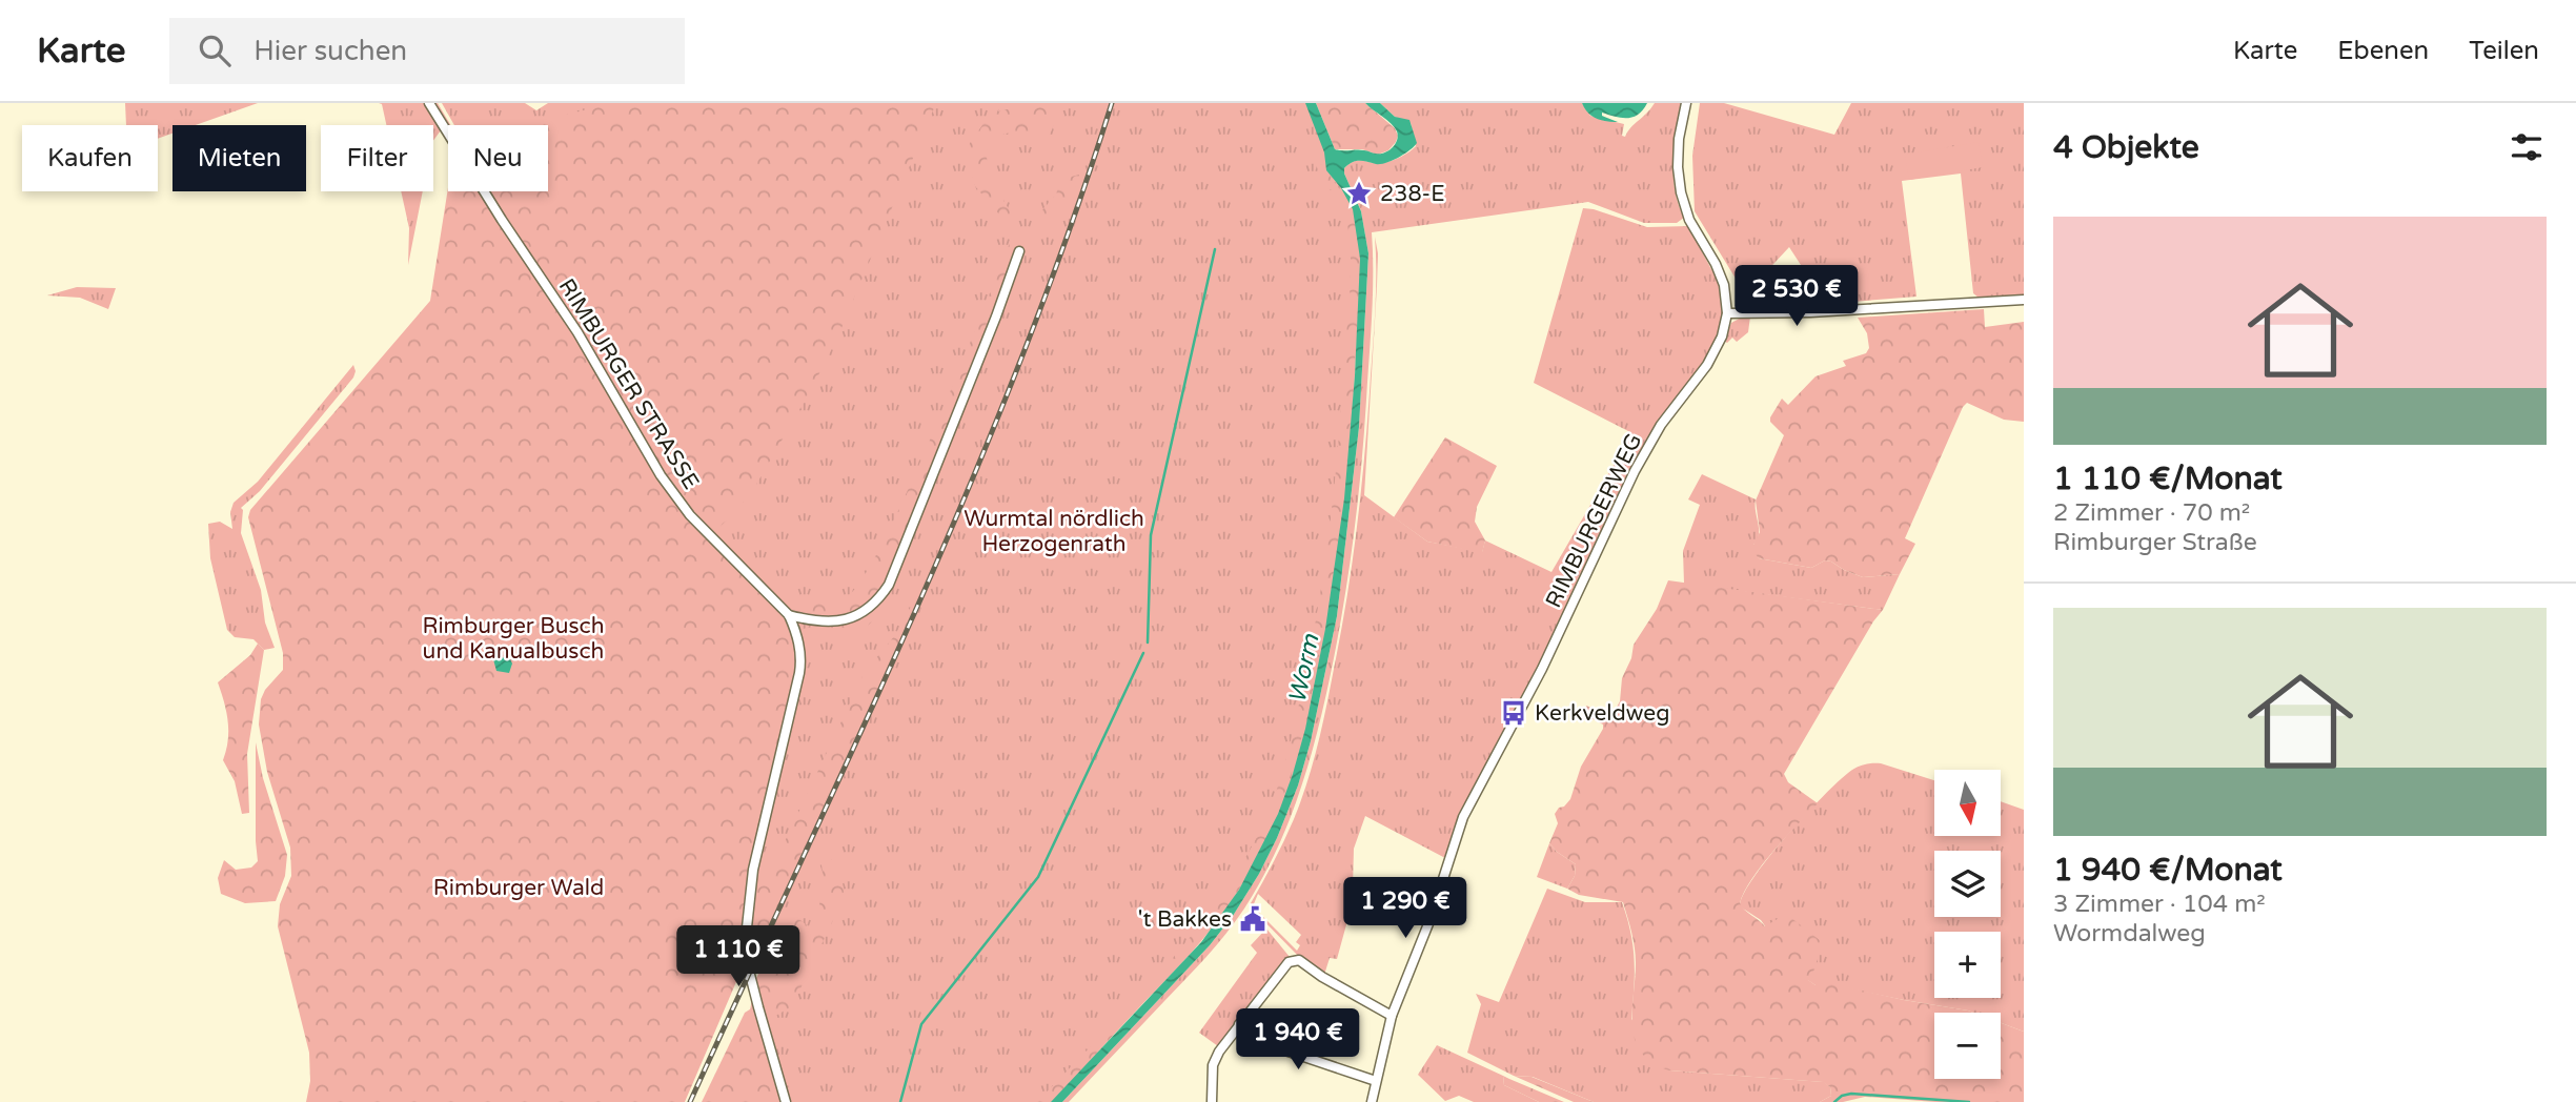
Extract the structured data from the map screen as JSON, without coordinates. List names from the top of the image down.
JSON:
{
  "streets": {
    "street": ["RIMBURGER STRASSE", "RIMBURGERWEG"]
  },
  "water": ["Worm"],
  "parks": ["Wurmtal nördlich Herzogenrath", "Rimburger Busch und Kanualbusch", "Rimburger Wald"],
  "places": {
    "place": ["238-E"],
    "bus stop": ["Kerkveldweg"],
    "public building": ["'t Bakkes"]
  },
  "north": "bottom",
  "page": {
    "header": "Karte",
    "search": "Hier suchen",
    "nav": ["Karte", "Ebenen", "Teilen"],
    "heading": "4 Objekte",
    "chip": [
      "Kaufen",
      "Mieten",
      "Filter",
      "Neu"
    ],
    "list": [
      {
        "name": "1 110 €/Monat",
        "note": "2 Zimmer · 70 m² · Rimburger Straße"
      },
      {
        "name": "1 940 €/Monat",
        "note": "3 Zimmer · 104 m² · Wormdalweg"
      }
    ],
    "price": [
      "2 530 €",
      "1 290 €",
      "1 110 €",
      "1 940 €"
    ],
    "map_buttons": ["+", "−"]
  }
}
